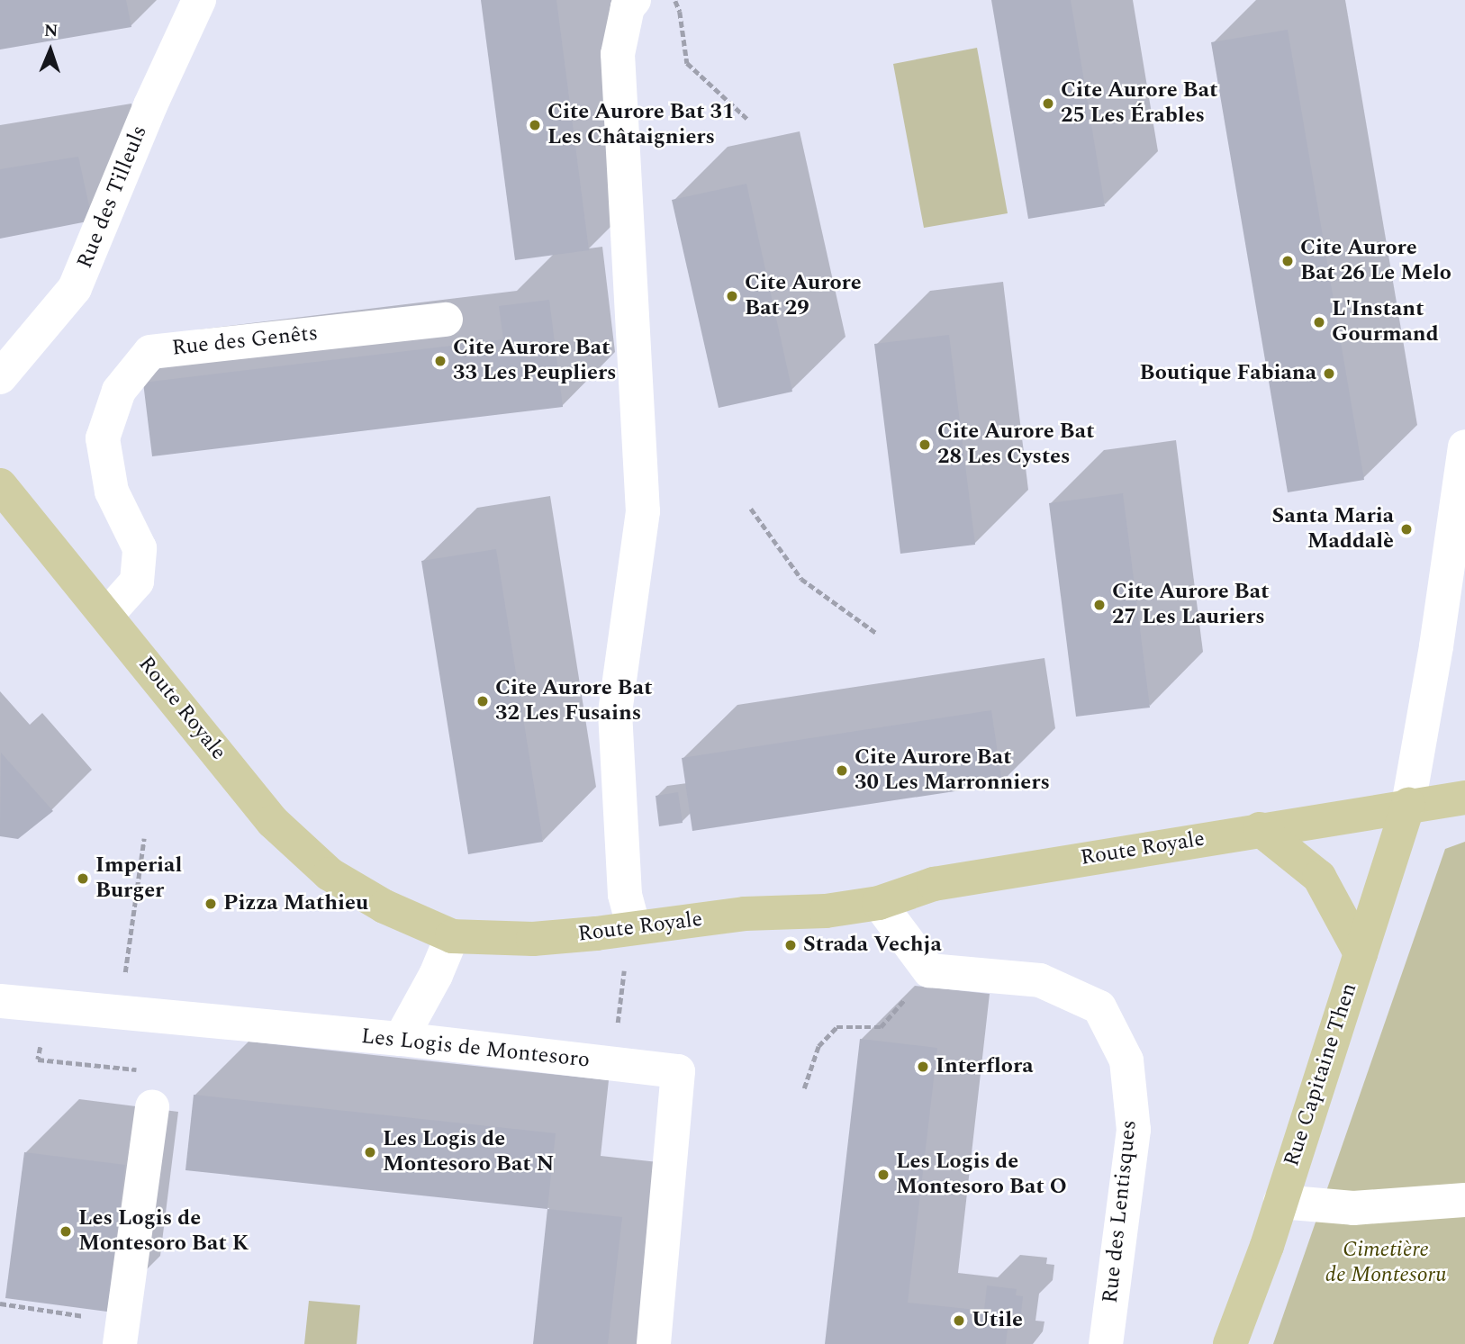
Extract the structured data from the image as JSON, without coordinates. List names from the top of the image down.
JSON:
{
  "streets": {
    "main road": ["Route Royale", "Rue Capitaine Then"],
    "street": [
      "Rue des Tilleuls",
      "Rue des Genêts",
      "Les Logis de Montesoro",
      "Rue des Lentisques"
    ]
  },
  "crossings": [
    ["Rue des Genêts", "Route Royale"],
    ["Route Royale", "Rue Capitaine Then"],
    ["Route Royale", "Rue des Lentisques"]
  ],
  "parks": ["Cimetière de Montesoru"],
  "places": [
    "Cite Aurore Bat 25 Les Érables",
    "Cite Aurore Bat 31 Les Châtaigniers",
    "Cite Aurore Bat 26 Le Melo",
    "Cite Aurore Bat 29",
    "L'Instant Gourmand",
    "Cite Aurore Bat 33 Les Peupliers",
    "Boutique Fabiana",
    "Cite Aurore Bat 28 Les Cystes",
    "Santa Maria Maddalè",
    "Cite Aurore Bat 27 Les Lauriers",
    "Cite Aurore Bat 32 Les Fusains",
    "Cite Aurore Bat 30 Les Marronniers",
    "Imperial Burger",
    "Pizza Mathieu",
    "Strada Vechja",
    "Interflora",
    "Les Logis de Montesoro Bat N",
    "Les Logis de Montesoro Bat O",
    "Les Logis de Montesoro Bat K",
    "Utile"
  ],
  "north": "top"
}
